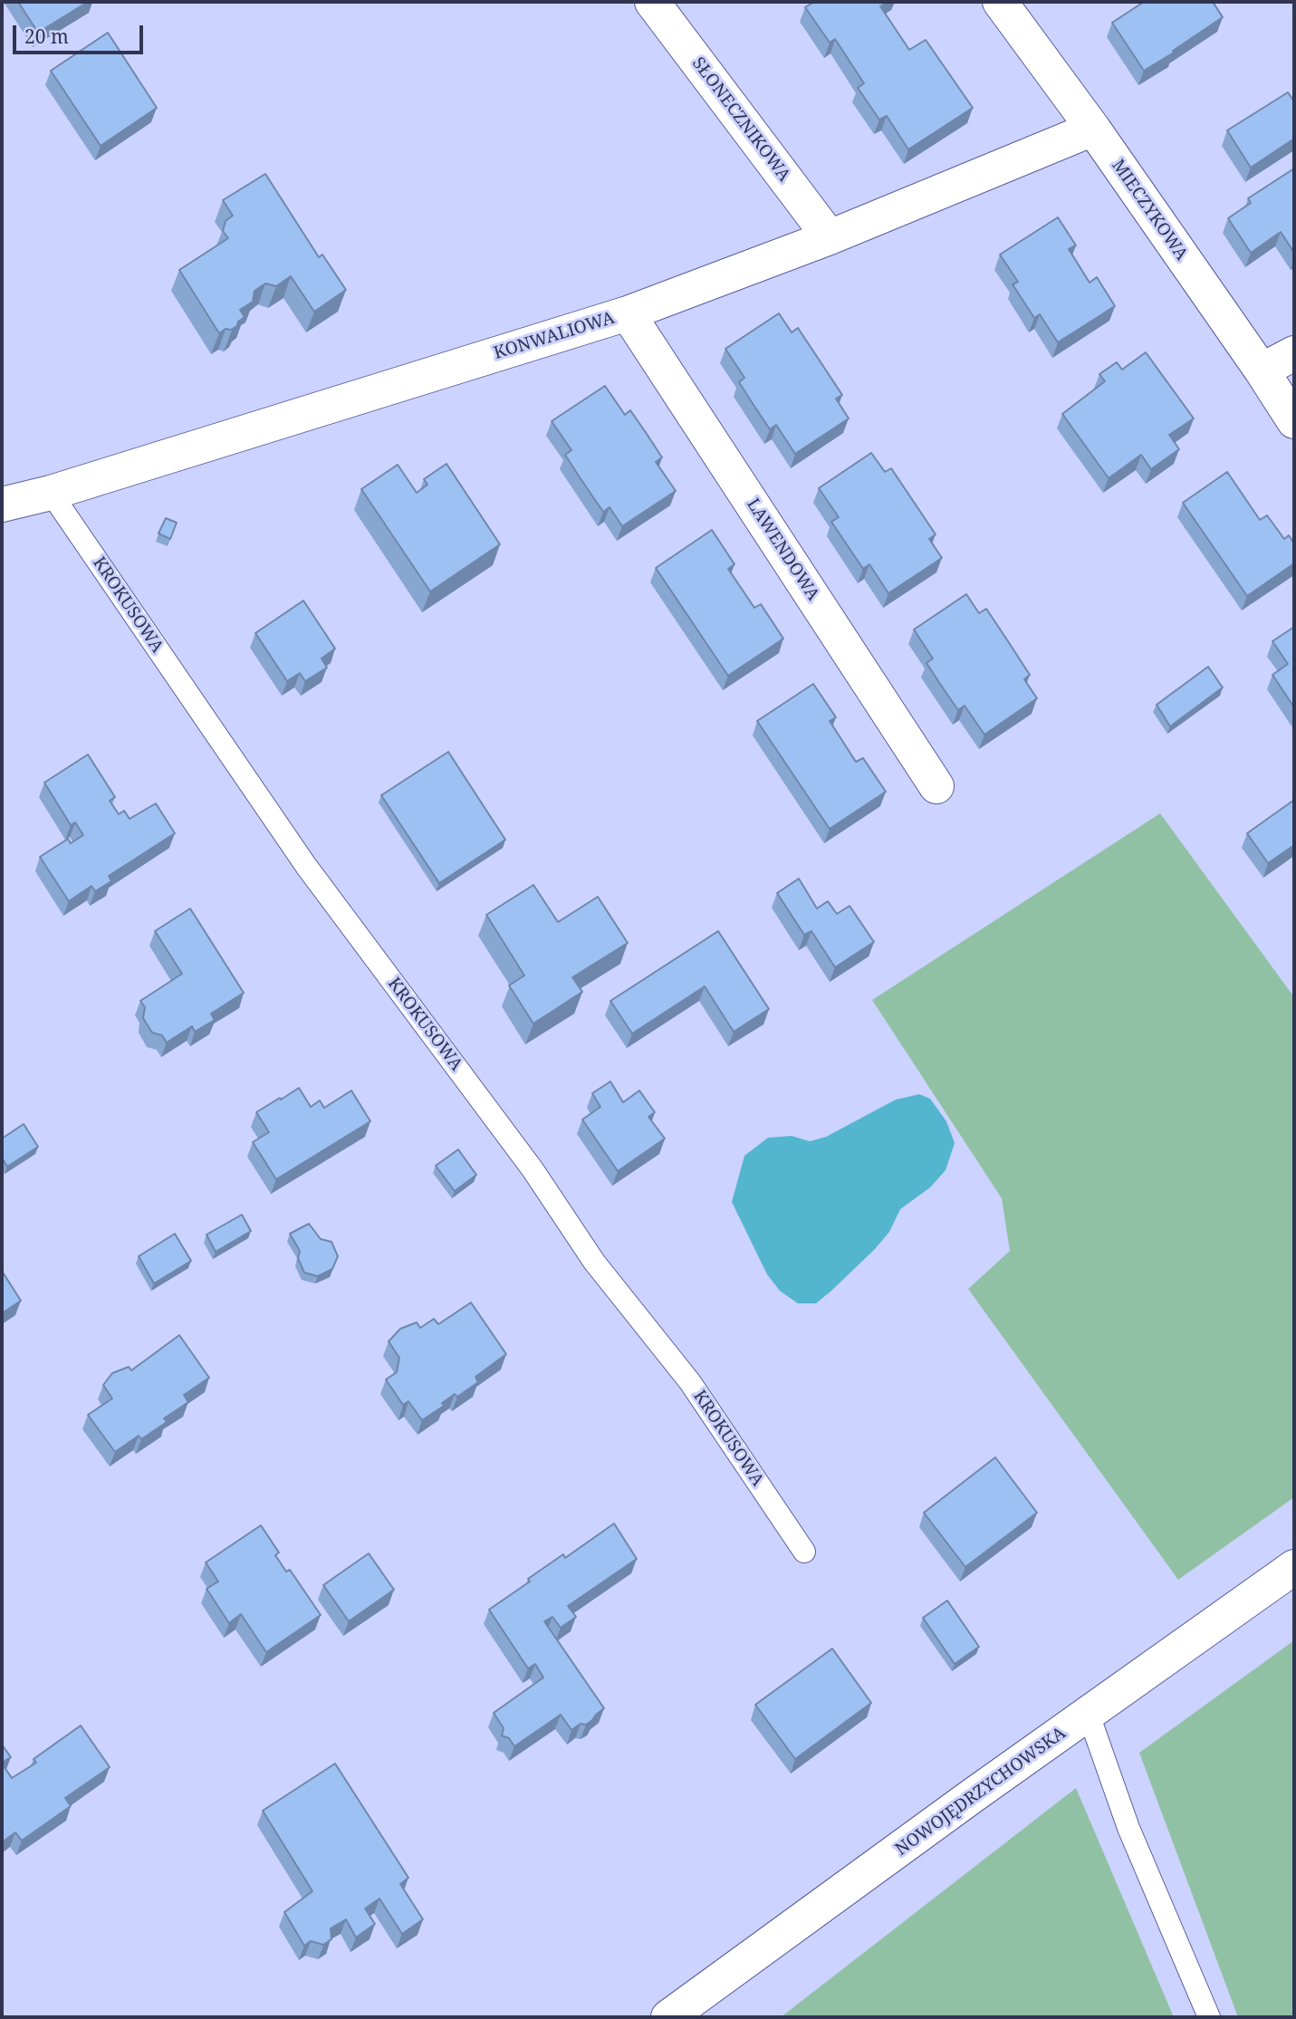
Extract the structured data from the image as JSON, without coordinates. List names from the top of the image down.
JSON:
{
  "streets": {
    "street": [
      "SŁONECZNIKOWA",
      "MIECZYKOWA",
      "KONWALIOWA",
      "LAWENDOWA",
      "NOWOJĘDRZYCHOWSKA"
    ],
    "lane": ["KROKUSOWA"]
  },
  "crossings": [
    ["SŁONECZNIKOWA", "KONWALIOWA"],
    ["MIECZYKOWA", "KONWALIOWA"],
    ["KONWALIOWA", "LAWENDOWA"],
    ["KONWALIOWA", "KROKUSOWA"]
  ],
  "scale_bar": "20 m"
}
